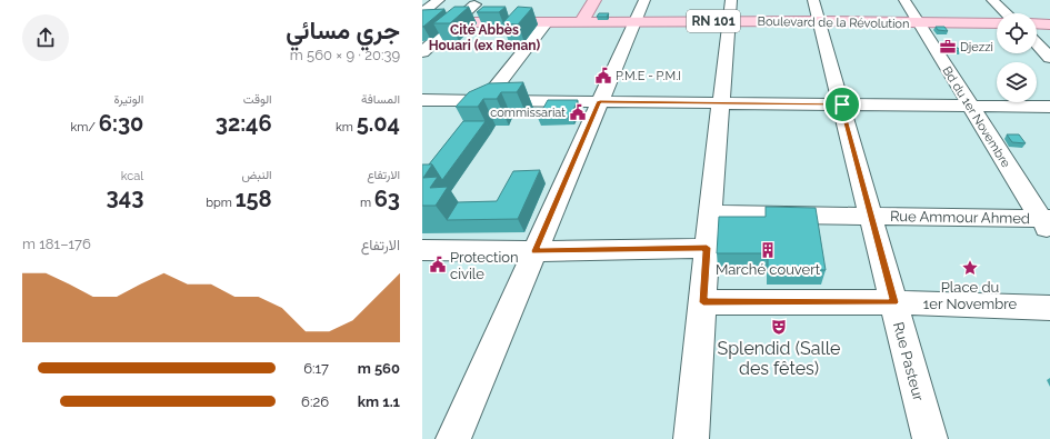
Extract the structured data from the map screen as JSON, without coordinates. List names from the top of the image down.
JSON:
{
  "streets": {
    "main road": ["RN 101", "Boulevard de la Révolution"],
    "street": ["Bd du 1er Novembre", "Rue Ammour Ahmed", "Rue Pasteur"]
  },
  "crossings": [
    ["Boulevard de la Révolution", "Bd du 1er Novembre"],
    ["Boulevard de la Révolution", "Rue Pasteur"],
    ["Bd du 1er Novembre", "Rue Ammour Ahmed"],
    ["Rue Ammour Ahmed", "Rue Pasteur"]
  ],
  "districts": ["Cité Abbès Houari (ex Renan)"],
  "places": {
    "office": ["Djezzi"],
    "public building": ["P.M.E - P.M.I", "commissariat", "Protection civile"],
    "building": ["Marché couvert"],
    "place": ["Place du 1er Novembre"],
    "theatre": ["Splendid (Salle des fêtes)"]
  },
  "page": {
    "heading": ["جري مسائي", "20:39 · 9 × 560 m"],
    "stats": [
      ["المسافة", "5.04 km"],
      ["الوقت", "32:46"],
      ["الوتيرة", "6:30 /km"],
      ["الارتفاع", "63 m"],
      ["النبض", "158 bpm"],
      ["kcal", "343"]
    ],
    "chart": ["الارتفاع", "176–181 m"],
    "list": [
      {
        "name": "560 m",
        "note": "6:17"
      },
      {
        "name": "1.1 km",
        "note": "6:26"
      }
    ]
  }
}
